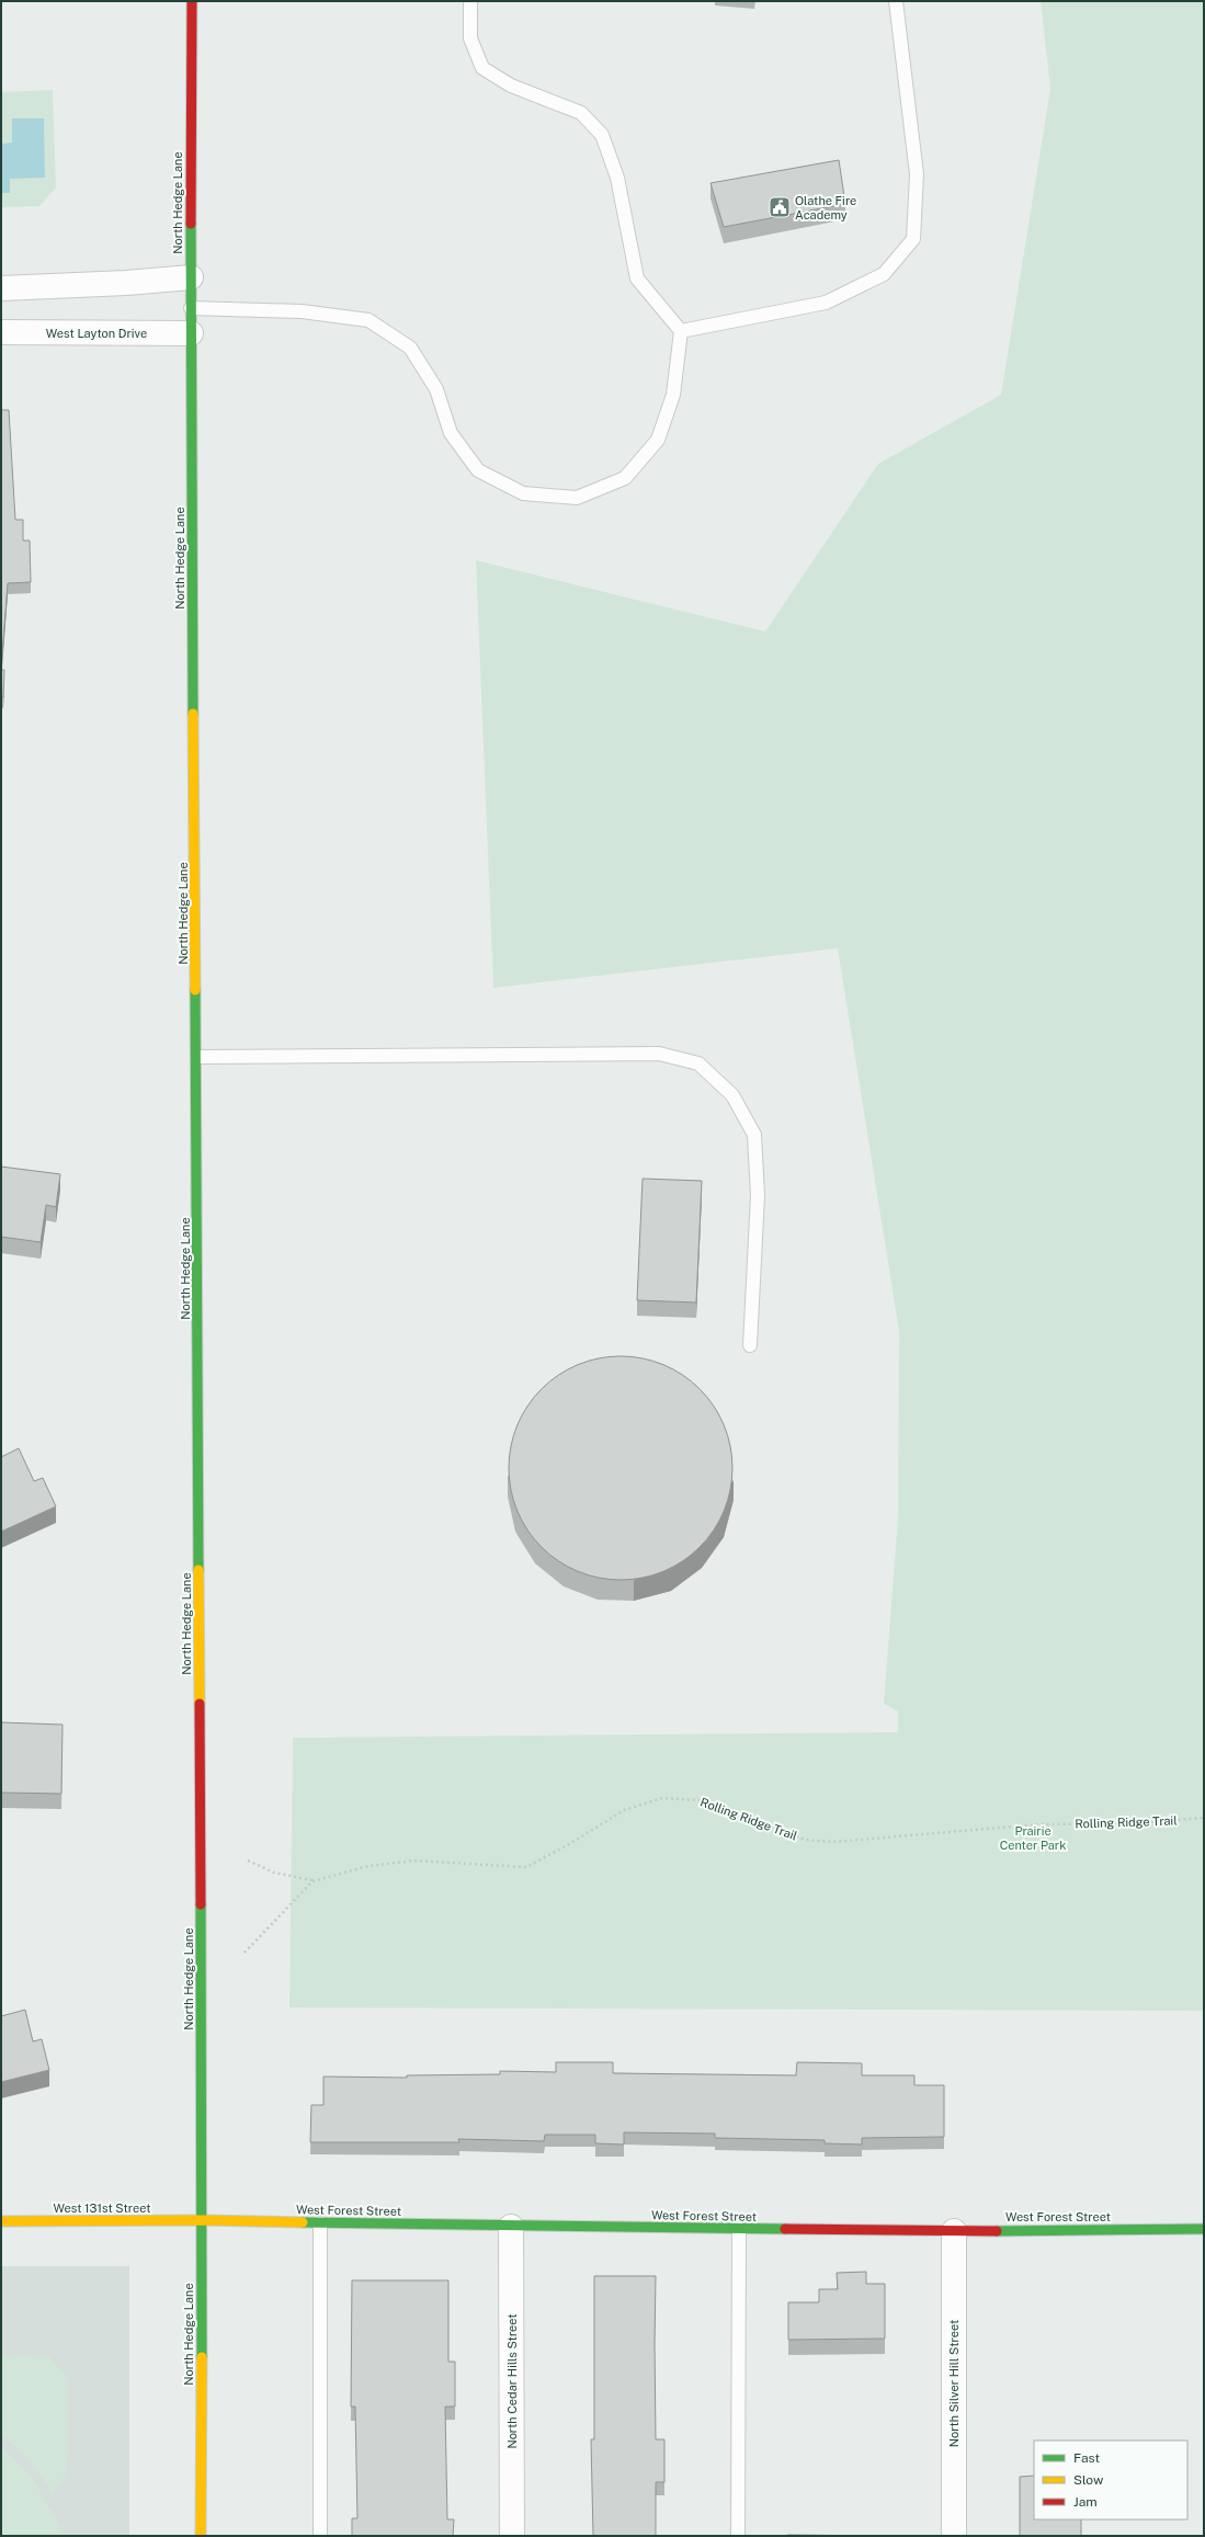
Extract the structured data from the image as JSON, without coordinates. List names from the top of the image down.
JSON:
{
  "streets": {
    "street": [
      "North Hedge Lane",
      "West Layton Drive",
      "West 131st Street",
      "West Forest Street",
      "North Cedar Hills Street",
      "North Silver Hill Street"
    ],
    "path": ["Rolling Ridge Trail"]
  },
  "crossings": [
    ["North Hedge Lane", "West Layton Drive"],
    ["North Hedge Lane", "West 131st Street"],
    ["North Hedge Lane", "West Forest Street"],
    ["West 131st Street", "West Forest Street"],
    ["West Forest Street", "North Cedar Hills Street"],
    ["West Forest Street", "North Silver Hill Street"]
  ],
  "parks": ["Prairie Center Park"],
  "places": {
    "public building": ["Olathe Fire Academy"]
  },
  "legend": ["Fast", "Slow", "Jam"]
}
